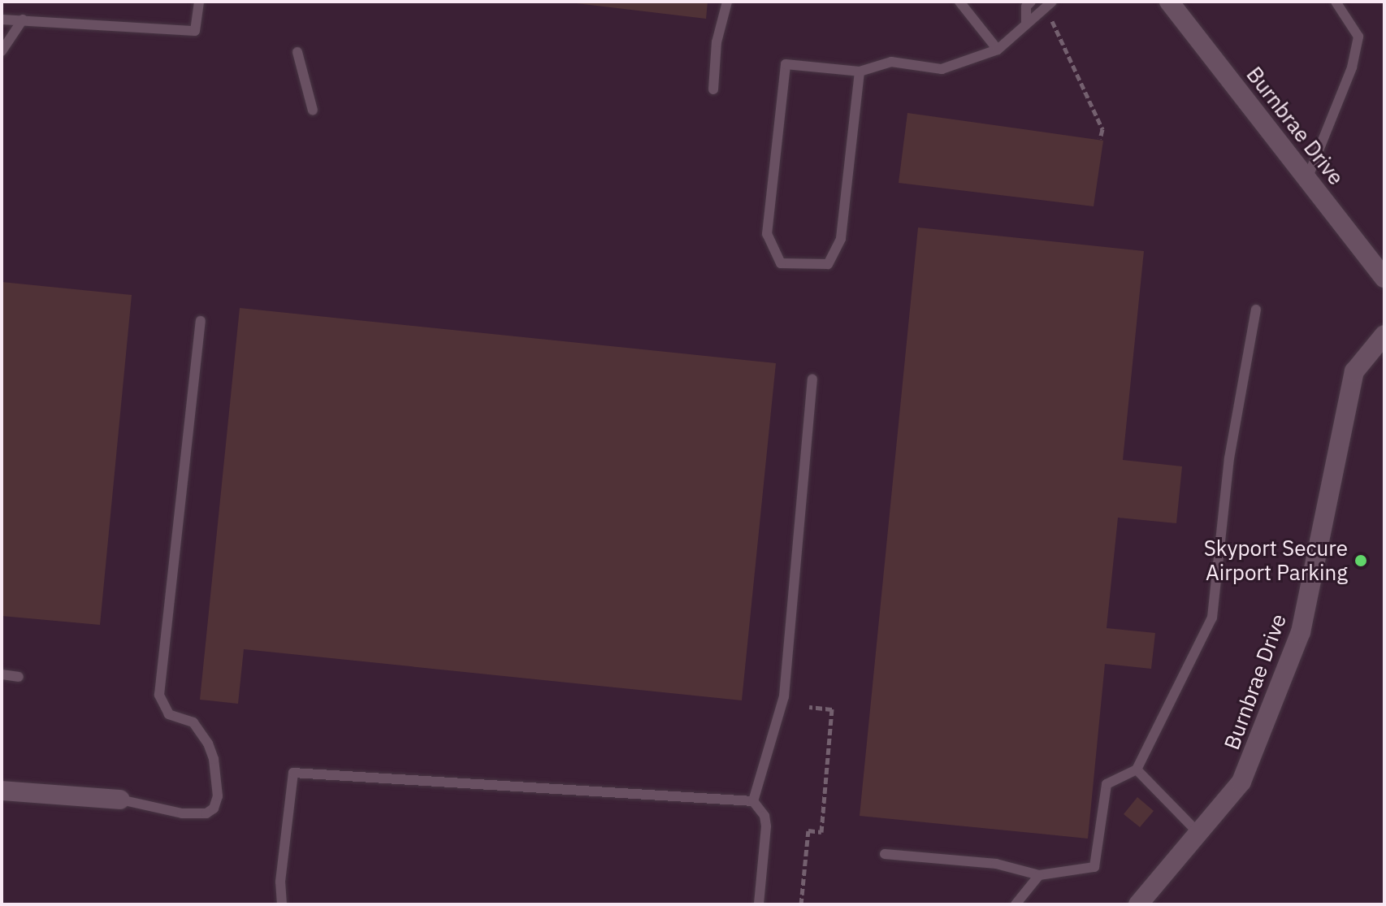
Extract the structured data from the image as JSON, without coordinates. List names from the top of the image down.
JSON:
{
  "streets": {
    "street": ["Burnbrae Drive"]
  },
  "places": ["Skyport Secure Airport Parking"]
}
